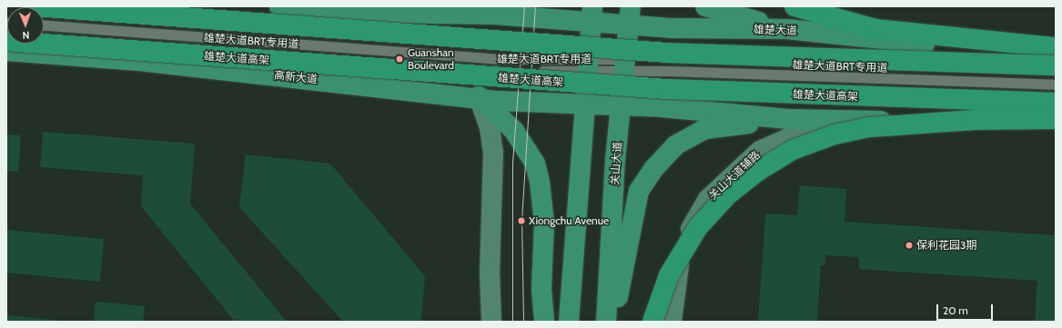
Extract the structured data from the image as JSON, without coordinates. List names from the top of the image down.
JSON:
{
  "streets": {
    "highway": ["雄楚大道高架"],
    "main road": [
      "雄楚大道",
      "高新大道",
      "关山大道",
      "关山大道辅路"
    ],
    "lane": ["雄楚大道BRT专用道"]
  },
  "crossings": [
    ["雄楚大道", "关山大道"],
    ["雄楚大道BRT专用道", "关山大道"]
  ],
  "places": ["Guanshan Boulevard", "Xiongchu Avenue", "保利花园3期"],
  "scale_bar": "20 m",
  "north": "bottom"
}
